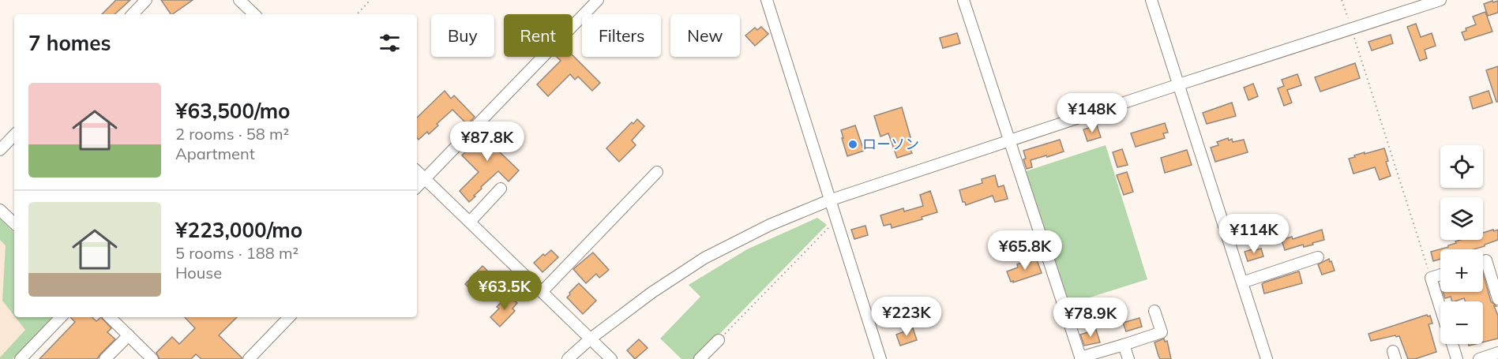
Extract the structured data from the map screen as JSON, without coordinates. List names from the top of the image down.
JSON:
{
  "places": ["ローソン"],
  "page": {
    "chip": [
      "Buy",
      "Rent",
      "Filters",
      "New"
    ],
    "heading": "7 homes",
    "list": [
      {
        "name": "¥63,500/mo",
        "note": "2 rooms · 58 m² · Apartment"
      },
      {
        "name": "¥223,000/mo",
        "note": "5 rooms · 188 m² · House"
      }
    ],
    "price": [
      "¥148K",
      "¥87.8K",
      "¥114K",
      "¥65.8K",
      "¥63.5K",
      "¥223K",
      "¥78.9K"
    ],
    "map_buttons": ["+", "−"]
  }
}
